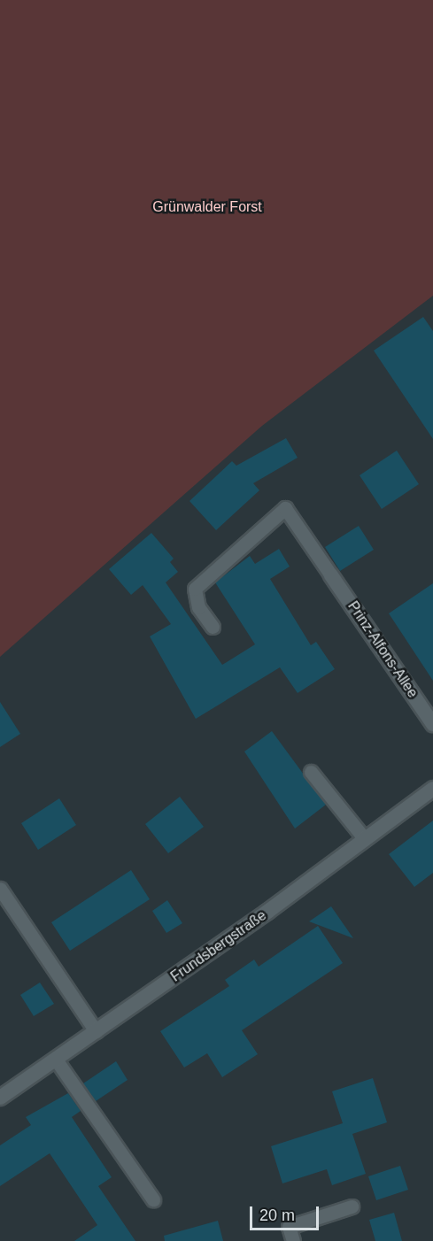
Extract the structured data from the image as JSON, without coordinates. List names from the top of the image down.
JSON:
{
  "streets": {
    "street": ["Prinz-Alfons-Allee", "Frundsbergstraße"]
  },
  "parks": ["Grünwalder Forst"],
  "scale_bar": "20 m"
}
